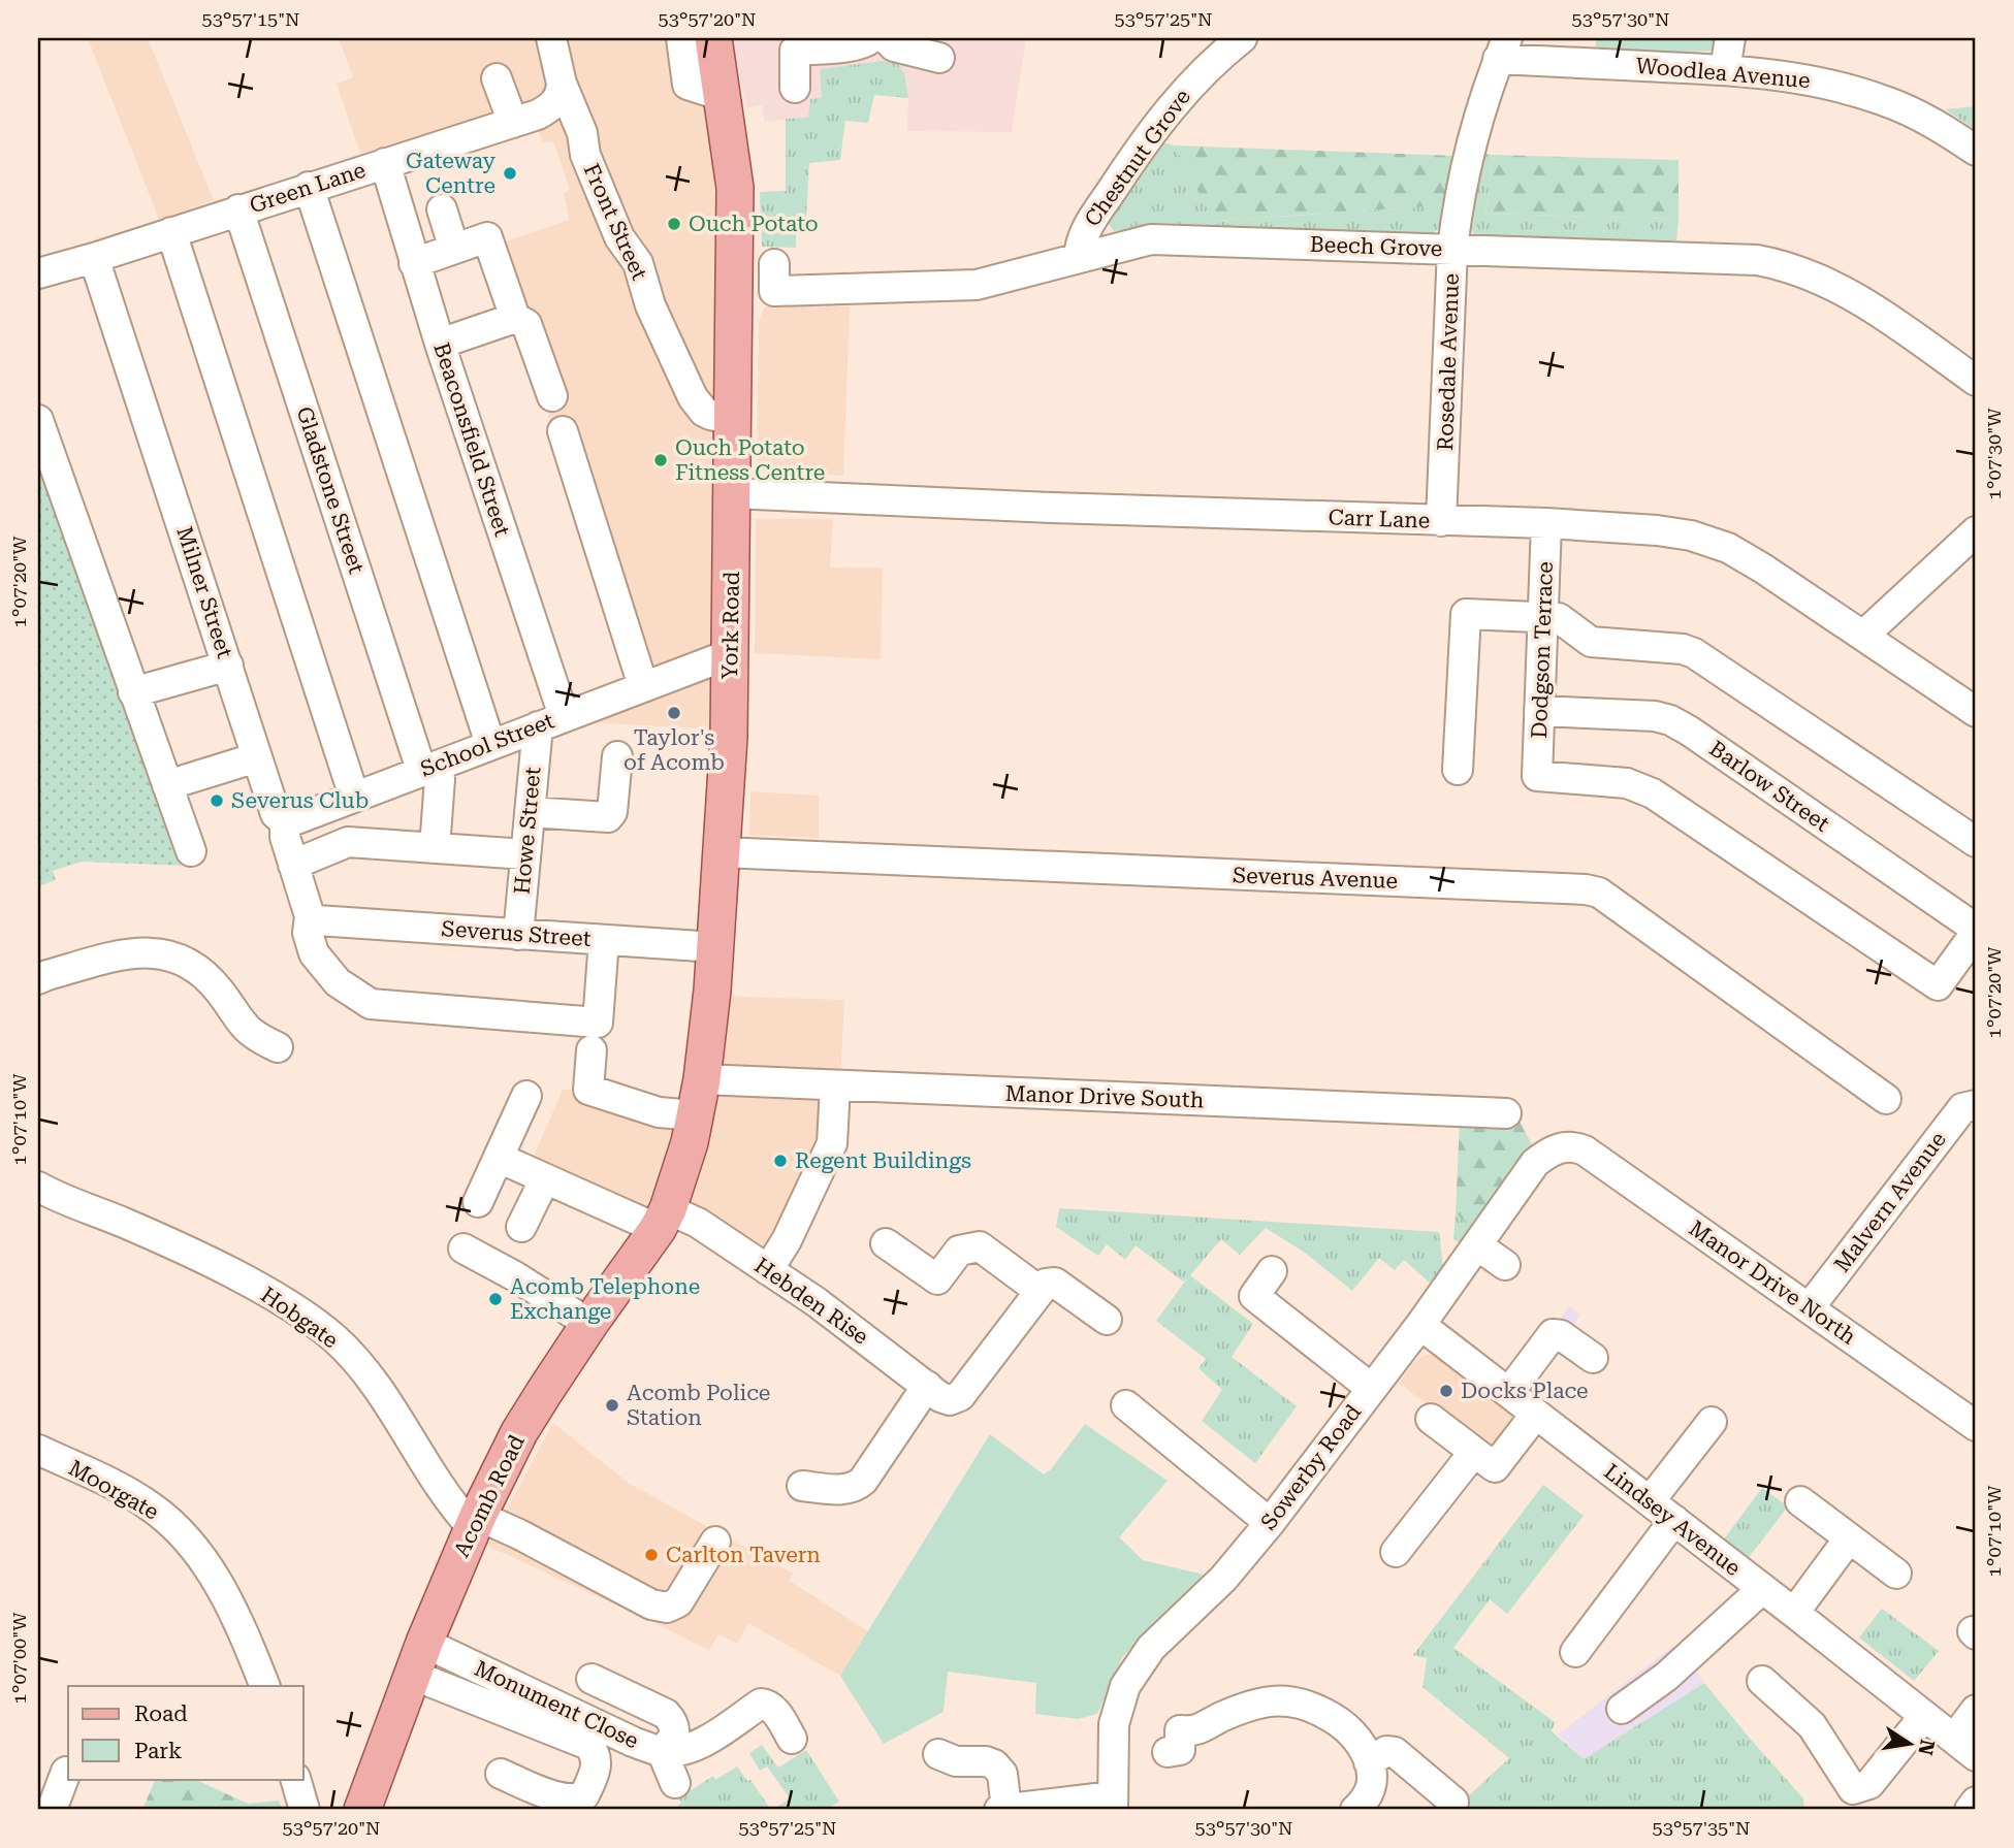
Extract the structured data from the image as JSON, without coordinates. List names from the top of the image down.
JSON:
{
  "streets": {
    "main road": ["York Road", "Acomb Road"],
    "street": [
      "Woodlea Avenue",
      "Chestnut Grove",
      "Green Lane",
      "Front Street",
      "Beech Grove",
      "Rosedale Avenue",
      "Beaconsfield Street",
      "Gladstone Street",
      "Carr Lane",
      "Milner Street",
      "Dodgson Terrace",
      "School Street",
      "Barlow Street",
      "Howe Street",
      "Severus Avenue",
      "Severus Street",
      "Manor Drive South",
      "Malvern Avenue",
      "Manor Drive North",
      "Hebden Rise",
      "Hobgate",
      "Sowerby Road",
      "Moorgate",
      "Lindsey Avenue",
      "Monument Close"
    ]
  },
  "crossings": [
    ["Woodlea Avenue", "Rosedale Avenue"],
    ["Chestnut Grove", "Beech Grove"],
    ["Green Lane", "Front Street"],
    ["Green Lane", "Beaconsfield Street"],
    ["Green Lane", "Gladstone Street"],
    ["Green Lane", "Milner Street"],
    ["Front Street", "York Road"],
    ["Beech Grove", "Rosedale Avenue"],
    ["Rosedale Avenue", "Carr Lane"],
    ["Beaconsfield Street", "School Street"],
    ["Beaconsfield Street", "Howe Street"],
    ["Gladstone Street", "School Street"],
    ["Carr Lane", "York Road"],
    ["Carr Lane", "Dodgson Terrace"],
    ["Milner Street", "School Street"],
    ["Milner Street", "Severus Street"],
    ["York Road", "School Street"],
    ["York Road", "Severus Avenue"],
    ["York Road", "Severus Street"],
    ["York Road", "Manor Drive South"],
    ["York Road", "Hebden Rise"],
    ["York Road", "Acomb Road"],
    ["Dodgson Terrace", "Barlow Street"],
    ["School Street", "Howe Street"],
    ["Howe Street", "Severus Street"],
    ["Malvern Avenue", "Manor Drive North"],
    ["Manor Drive North", "Sowerby Road"],
    ["Hebden Rise", "Acomb Road"],
    ["Hobgate", "Acomb Road"],
    ["Sowerby Road", "Lindsey Avenue"],
    ["Acomb Road", "Monument Close"]
  ],
  "places": [
    "Gateway Centre",
    "Ouch Potato",
    "Ouch Potato Fitness Centre",
    "Taylor's of Acomb",
    "Severus Club",
    "Regent Buildings",
    "Acomb Telephone Exchange",
    "Docks Place",
    "Acomb Police Station",
    "Carlton Tavern"
  ],
  "legend": ["Road", "Park"],
  "north": "right",
  "coordinates": [
    "53°57'15\"N",
    "53°57'20\"N",
    "53°57'25\"N",
    "53°57'30\"N",
    "1°07'30\"W",
    "1°07'20\"W",
    "1°07'10\"W",
    "1°07'00\"W",
    "53°57'35\"N"
  ]
}
